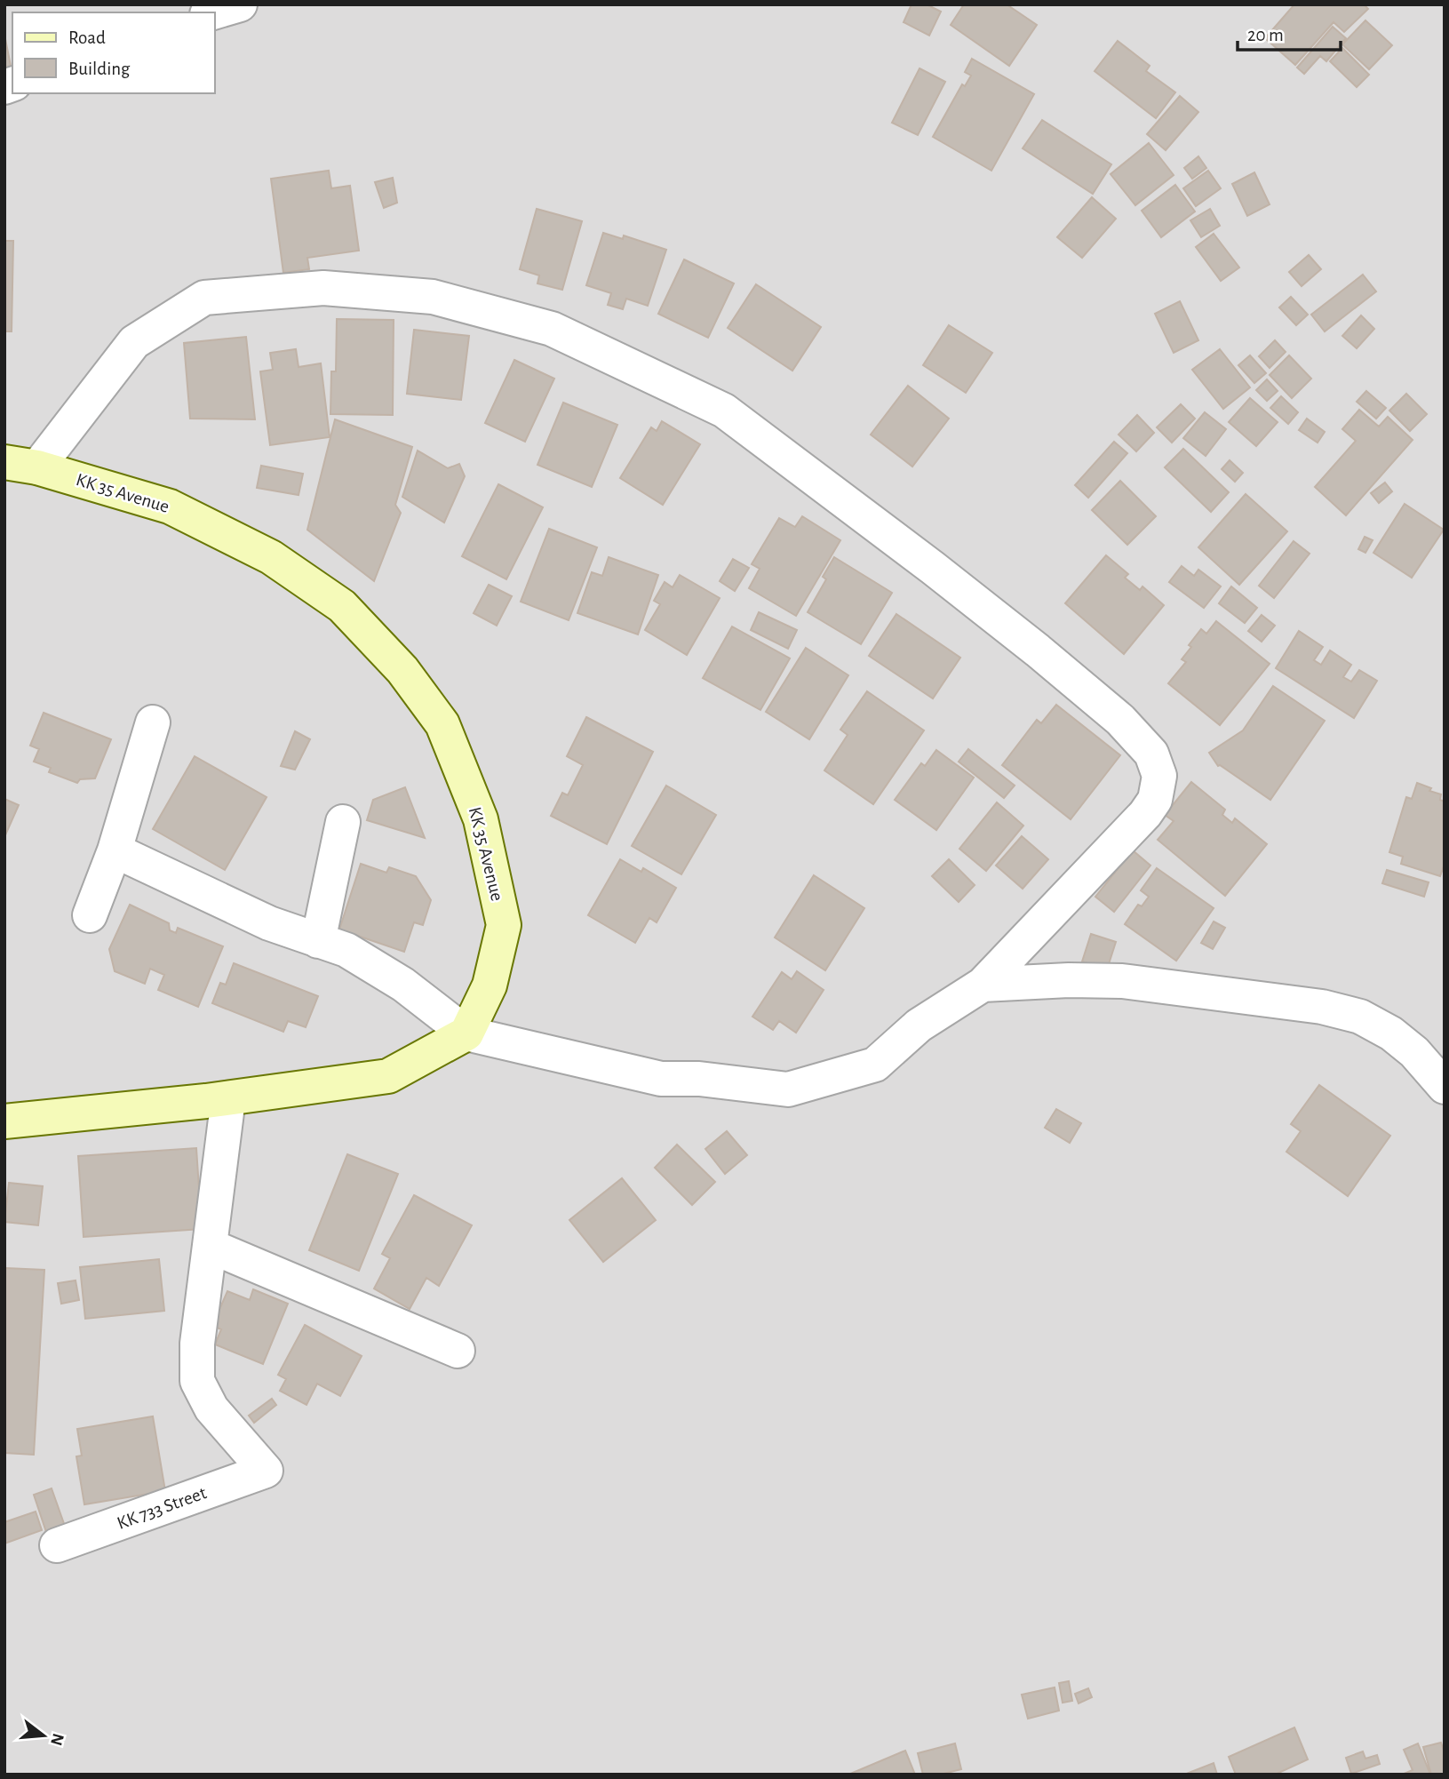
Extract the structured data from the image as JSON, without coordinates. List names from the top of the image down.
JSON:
{
  "streets": {
    "main road": ["KK 35 Avenue"],
    "street": ["KK 733 Street"]
  },
  "legend": ["Road", "Building"],
  "scale_bar": "20 m",
  "north": "right"
}
